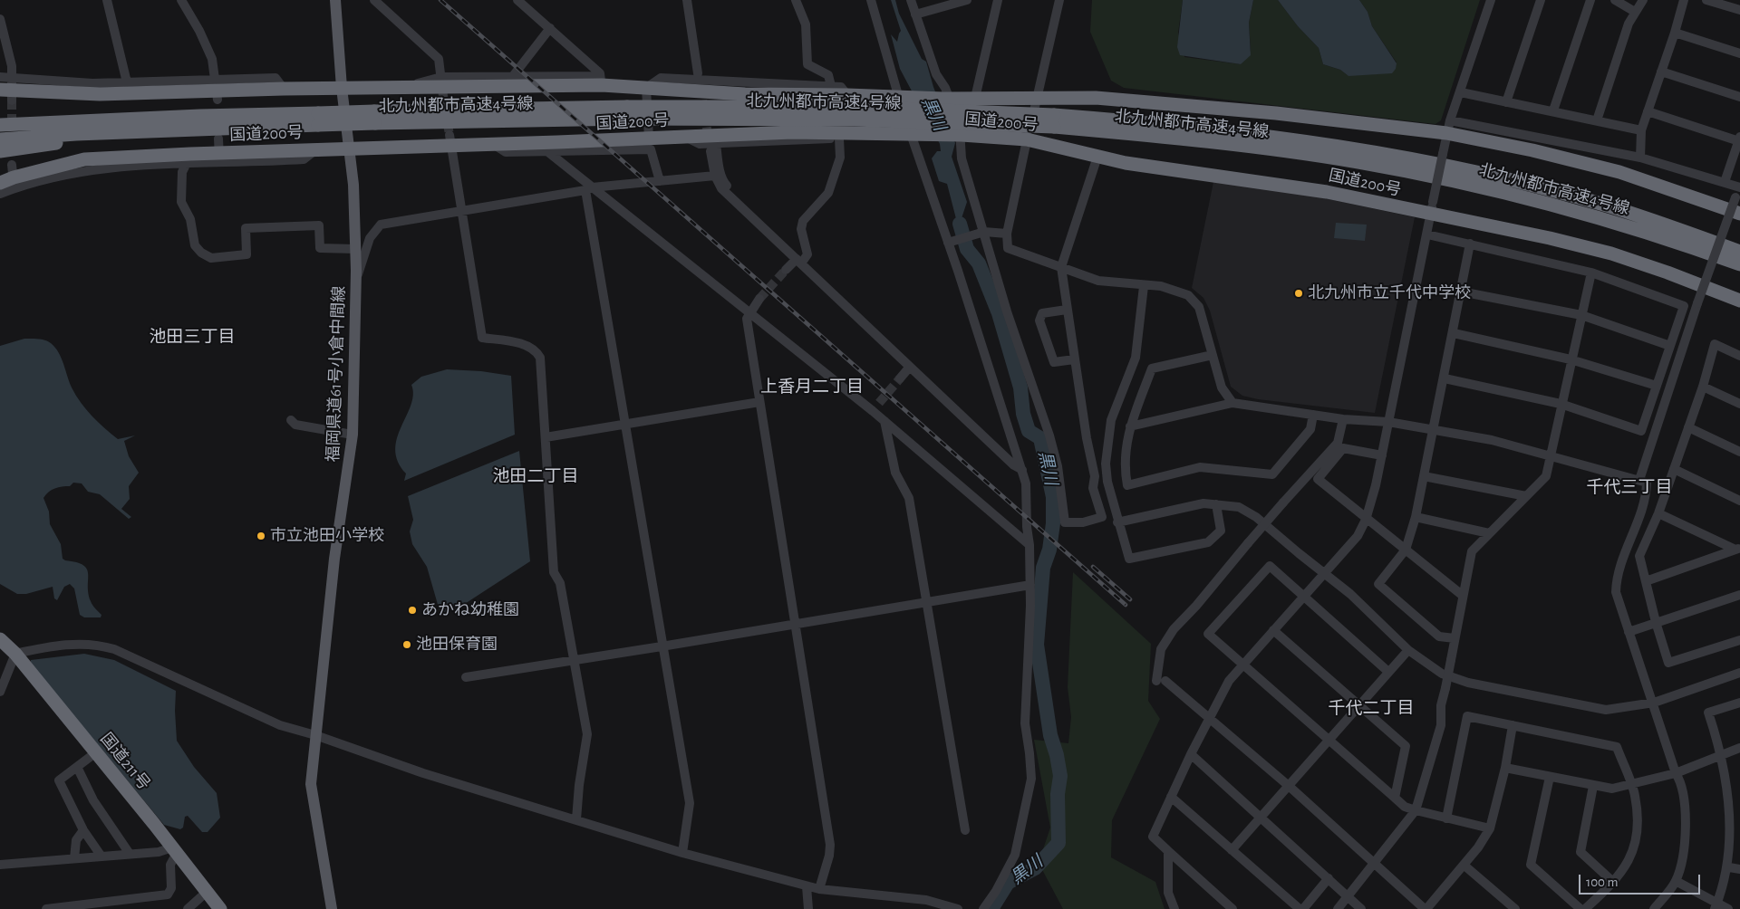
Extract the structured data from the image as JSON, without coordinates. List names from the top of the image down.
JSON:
{
  "streets": {
    "highway": ["北九州都市高速4号線", "国道200号", "国道211号"],
    "main road": ["福岡県道61号小倉中間線"]
  },
  "crossings": [
    ["国道200号", "福岡県道61号小倉中間線"]
  ],
  "districts": [
    "池田三丁目",
    "上香月二丁目",
    "池田二丁目",
    "千代三丁目",
    "千代二丁目"
  ],
  "water": ["黒川"],
  "places": [
    "北九州市立千代中学校",
    "市立池田小学校",
    "あかね幼稚園",
    "池田保育園"
  ],
  "scale_bar": "100 m"
}
